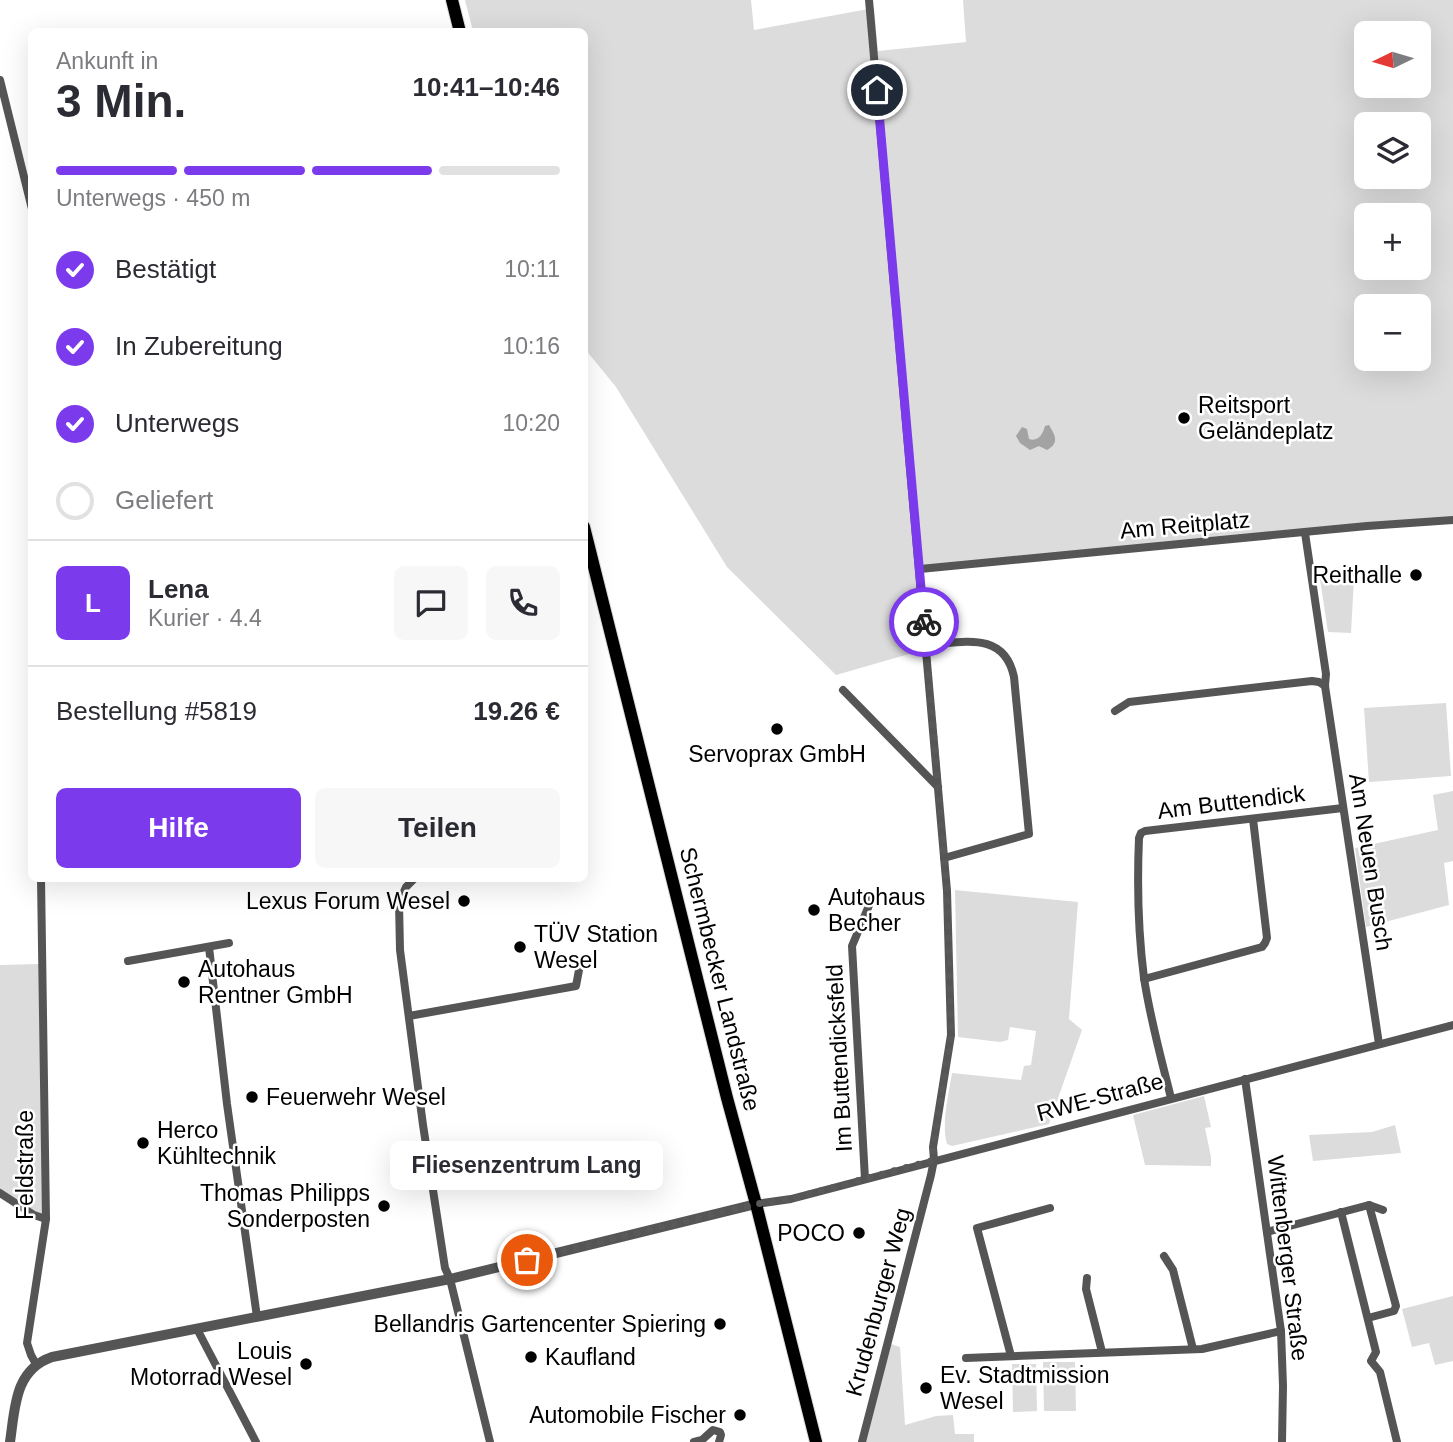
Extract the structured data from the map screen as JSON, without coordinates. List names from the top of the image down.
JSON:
{
  "streets": {
    "main road": ["Schermbecker Landstraße"],
    "street": [
      "Am Reitplatz",
      "Am Buttendick",
      "Am Neuen Busch",
      "Im Buttendicksfeld",
      "RWE-Straße",
      "Feldstraße",
      "Wittenberger Straße",
      "Krudenburger Weg"
    ]
  },
  "crossings": [
    ["Am Reitplatz", "Am Neuen Busch"],
    ["Am Reitplatz", "Krudenburger Weg"],
    ["Am Buttendick", "Am Neuen Busch"],
    ["Am Buttendick", "RWE-Straße"],
    ["Am Neuen Busch", "RWE-Straße"],
    ["Schermbecker Landstraße", "RWE-Straße"],
    ["Im Buttendicksfeld", "RWE-Straße"],
    ["RWE-Straße", "Wittenberger Straße"],
    ["RWE-Straße", "Krudenburger Weg"]
  ],
  "places": [
    "Reitsport Geländeplatz",
    "Reithalle",
    "Servoprax GmbH",
    "Lexus Forum Wesel",
    "Autohaus Becher",
    "TÜV Station Wesel",
    "Autohaus Rentner GmbH",
    "Feuerwehr Wesel",
    "Herco Kühltechnik",
    "Thomas Philipps Sonderposten",
    "POCO",
    "Fliesenzentrum Lang",
    "Bellandris Gartencenter Spiering",
    "Kaufland",
    "Louis Motorrad Wesel",
    "Ev. Stadtmission Wesel",
    "Automobile Fischer"
  ],
  "north": "left",
  "page": {
    "map_buttons": ["+", "−"],
    "heading": ["3 Min.", "Ankunft in", "10:41–10:46"],
    "panel": [
      "Lena",
      "Kurier · 4.4",
      "Bestellung #5819",
      "19.26 €"
    ],
    "bar": "Unterwegs · 450 m",
    "list": [
      ["Bestätigt", "10:11"],
      ["In Zubereitung", "10:16"],
      ["Unterwegs", "10:20"],
      "Geliefert"
    ],
    "round": "L",
    "buttons": ["Hilfe", "Teilen"],
    "bubble": "Fliesenzentrum Lang"
  }
}
